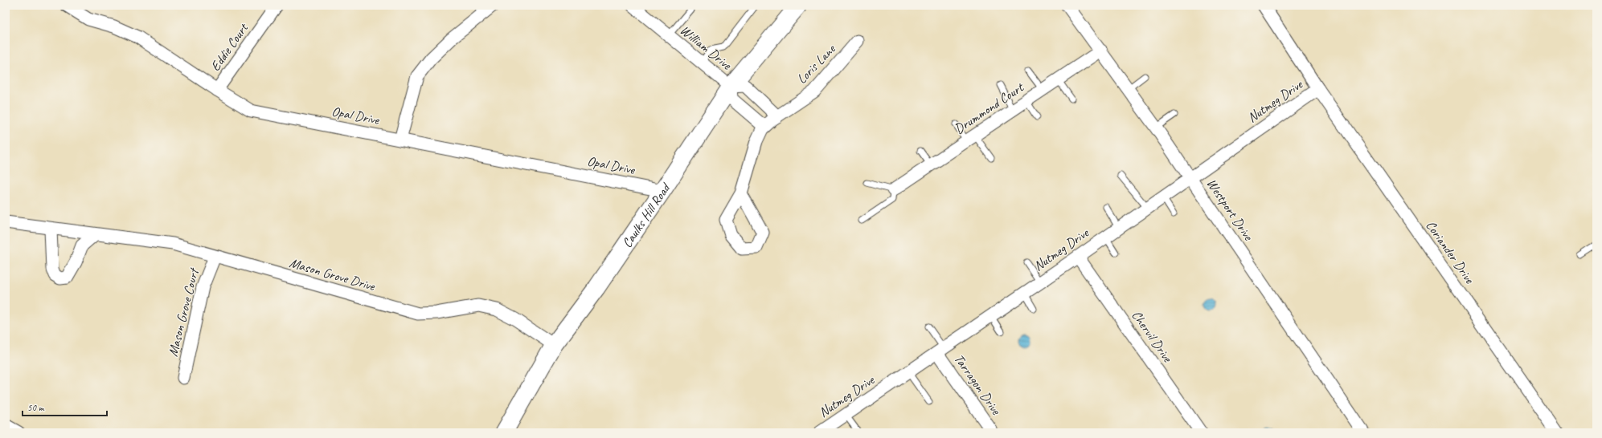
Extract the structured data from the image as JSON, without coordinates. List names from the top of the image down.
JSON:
{
  "streets": {
    "main road": ["Caulks Hill Road"],
    "street": [
      "Eddie Court",
      "William Drive",
      "Loris Lane",
      "Nutmeg Drive",
      "Drummond Court",
      "Opal Drive",
      "Westport Drive",
      "Coriander Drive",
      "Mason Grove Drive",
      "Mason Grove Court",
      "Chervil Drive",
      "Tarragon Drive"
    ]
  },
  "crossings": [
    ["Eddie Court", "Opal Drive"],
    ["William Drive", "Caulks Hill Road"],
    ["Nutmeg Drive", "Westport Drive"],
    ["Nutmeg Drive", "Coriander Drive"],
    ["Nutmeg Drive", "Chervil Drive"],
    ["Nutmeg Drive", "Tarragon Drive"],
    ["Drummond Court", "Westport Drive"],
    ["Opal Drive", "Caulks Hill Road"],
    ["Caulks Hill Road", "Mason Grove Drive"],
    ["Mason Grove Drive", "Mason Grove Court"]
  ],
  "scale_bar": "50 m"
}
